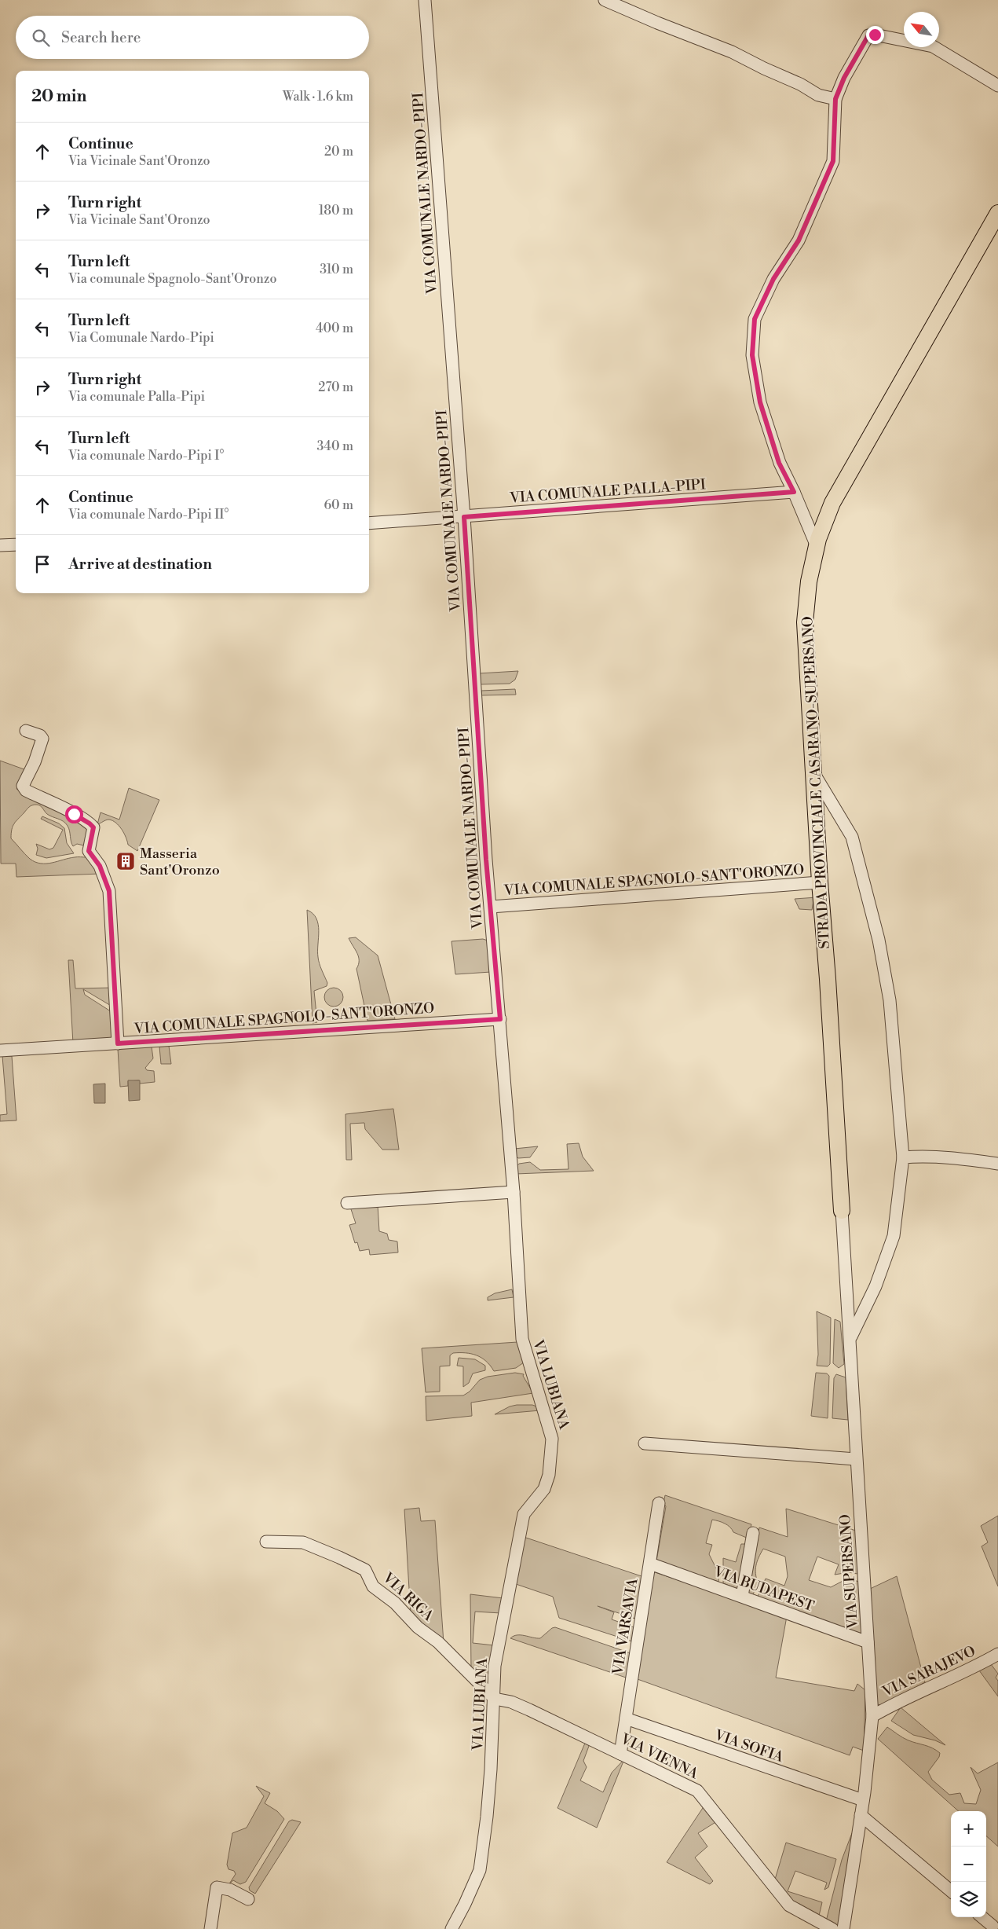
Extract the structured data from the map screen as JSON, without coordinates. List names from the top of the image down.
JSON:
{
  "streets": {
    "main road": ["STRADA PROVINCIALE CASARANO-SUPERSANO"],
    "street": [
      "VIA COMUNALE NARDO-PIPI",
      "VIA COMUNALE PALLA-PIPI",
      "VIA COMUNALE SPAGNOLO-SANT'ORONZO",
      "VIA LUBIANA",
      "VIA SUPERSANO",
      "VIA BUDAPEST",
      "VIA RIGA",
      "VIA VARSAVIA",
      "VIA SARAJEVO",
      "VIA SOFIA",
      "VIA VIENNA"
    ]
  },
  "crossings": [
    ["VIA COMUNALE NARDO-PIPI", "VIA COMUNALE PALLA-PIPI"],
    ["VIA COMUNALE NARDO-PIPI", "VIA COMUNALE SPAGNOLO-SANT'ORONZO"],
    ["VIA COMUNALE NARDO-PIPI", "VIA LUBIANA"],
    ["STRADA PROVINCIALE CASARANO-SUPERSANO", "VIA COMUNALE SPAGNOLO-SANT'ORONZO"],
    ["STRADA PROVINCIALE CASARANO-SUPERSANO", "VIA SUPERSANO"],
    ["VIA COMUNALE SPAGNOLO-SANT'ORONZO", "VIA LUBIANA"],
    ["VIA LUBIANA", "VIA RIGA"],
    ["VIA LUBIANA", "VIA VIENNA"],
    ["VIA SUPERSANO", "VIA BUDAPEST"],
    ["VIA SUPERSANO", "VIA SARAJEVO"],
    ["VIA SUPERSANO", "VIA SOFIA"],
    ["VIA BUDAPEST", "VIA VARSAVIA"],
    ["VIA RIGA", "VIA VIENNA"],
    ["VIA VARSAVIA", "VIA SOFIA"],
    ["VIA VARSAVIA", "VIA VIENNA"]
  ],
  "places": {
    "building": ["Masseria Sant'Oronzo"]
  },
  "north": "top left",
  "page": {
    "search": "Search here",
    "heading": ["20 min", "Walk · 1.6 km"],
    "list": [
      ["Continue", "Via Vicinale Sant'Oronzo", "20 m"],
      ["Turn right", "Via Vicinale Sant'Oronzo", "180 m"],
      ["Turn left", "Via comunale Spagnolo-Sant'Oronzo", "310 m"],
      ["Turn left", "Via Comunale Nardo-Pipi", "400 m"],
      ["Turn right", "Via comunale Palla-Pipi", "270 m"],
      ["Turn left", "Via comunale Nardo-Pipi I°", "340 m"],
      ["Continue", "Via comunale Nardo-Pipi II°", "60 m"],
      "Arrive at destination"
    ],
    "map_buttons": ["+", "−"]
  }
}
